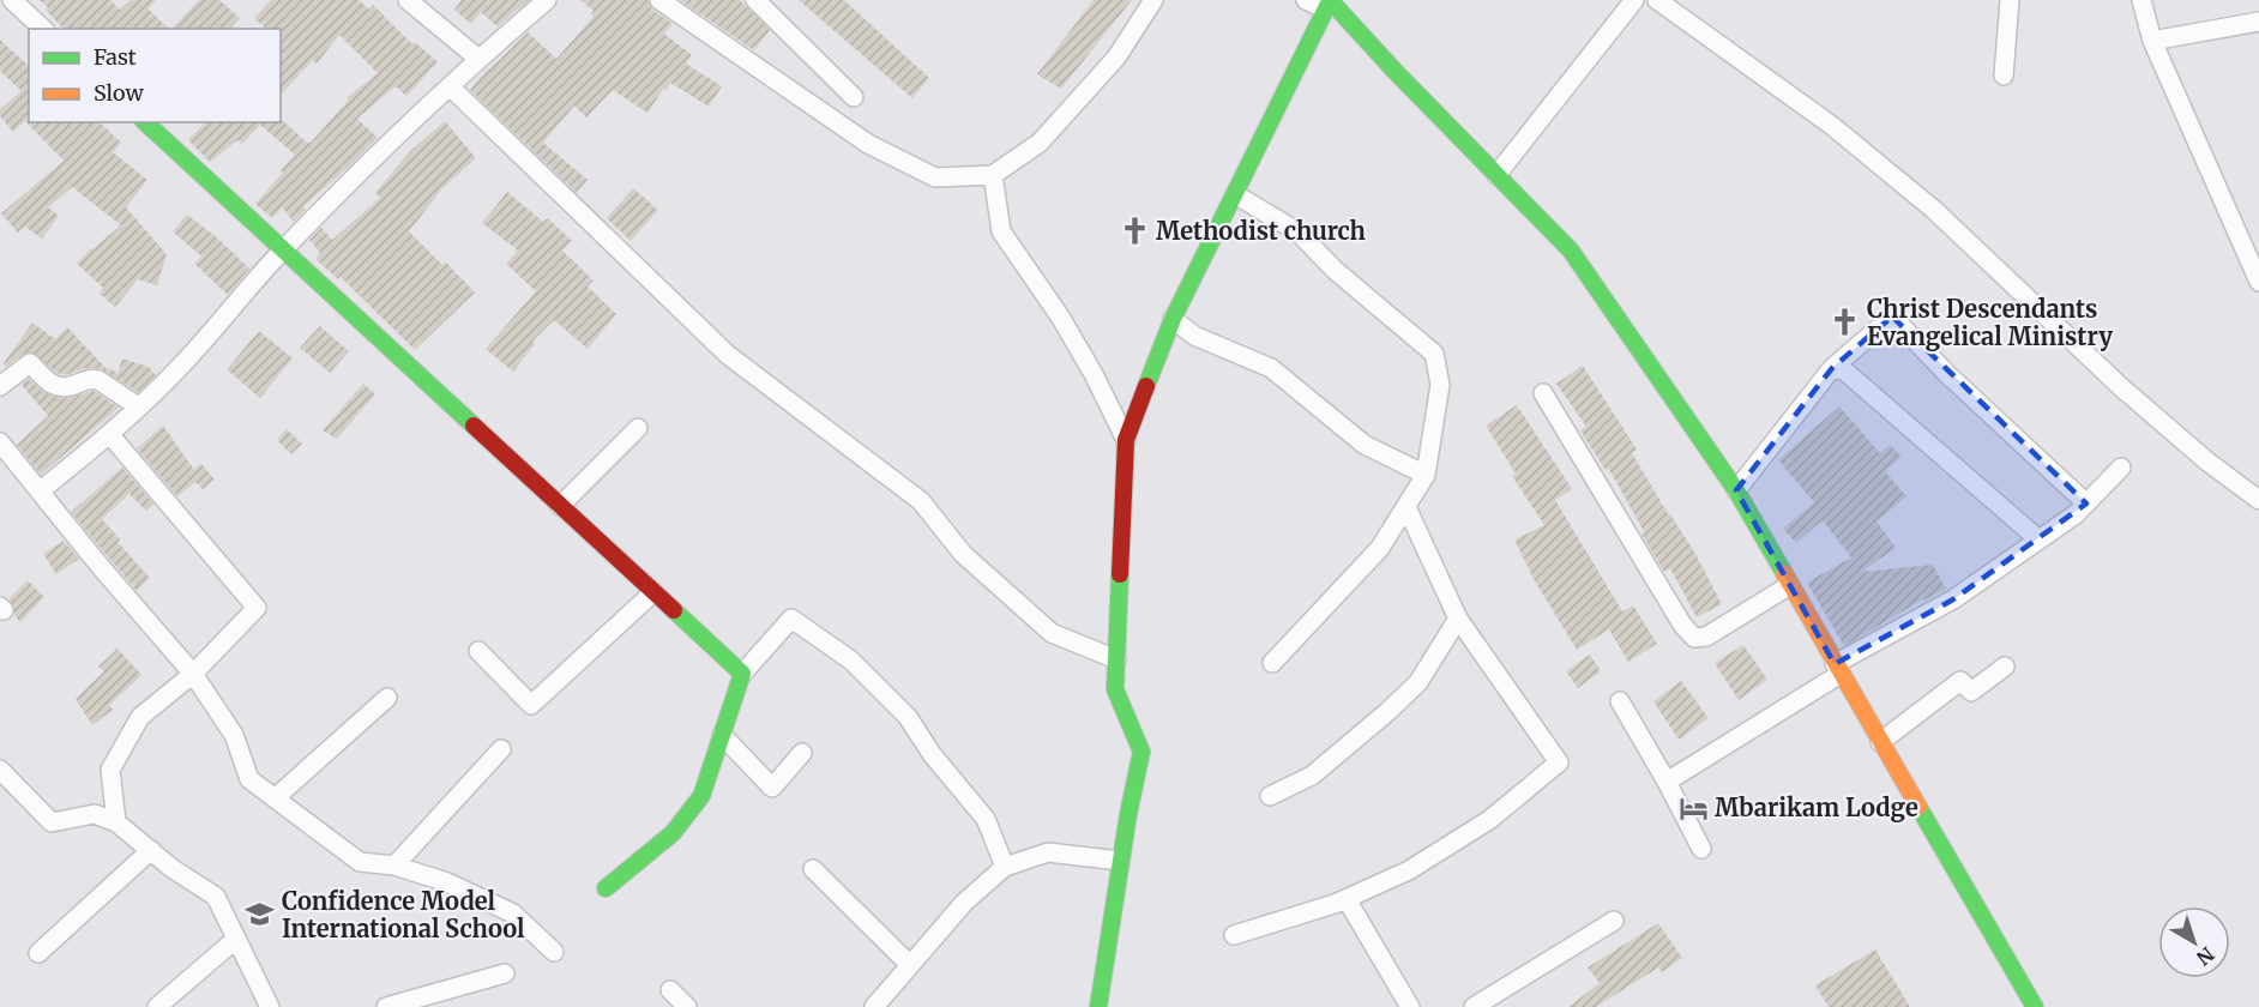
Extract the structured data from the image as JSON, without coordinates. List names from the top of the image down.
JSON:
{
  "places": {
    "church": ["Methodist church", "Christ Descendants Evangelical Ministry"],
    "hotel": ["Mbarikam Lodge"],
    "school or university": ["Confidence Model International School"]
  },
  "legend": ["Fast", "Slow"],
  "north": "bottom right"
}
